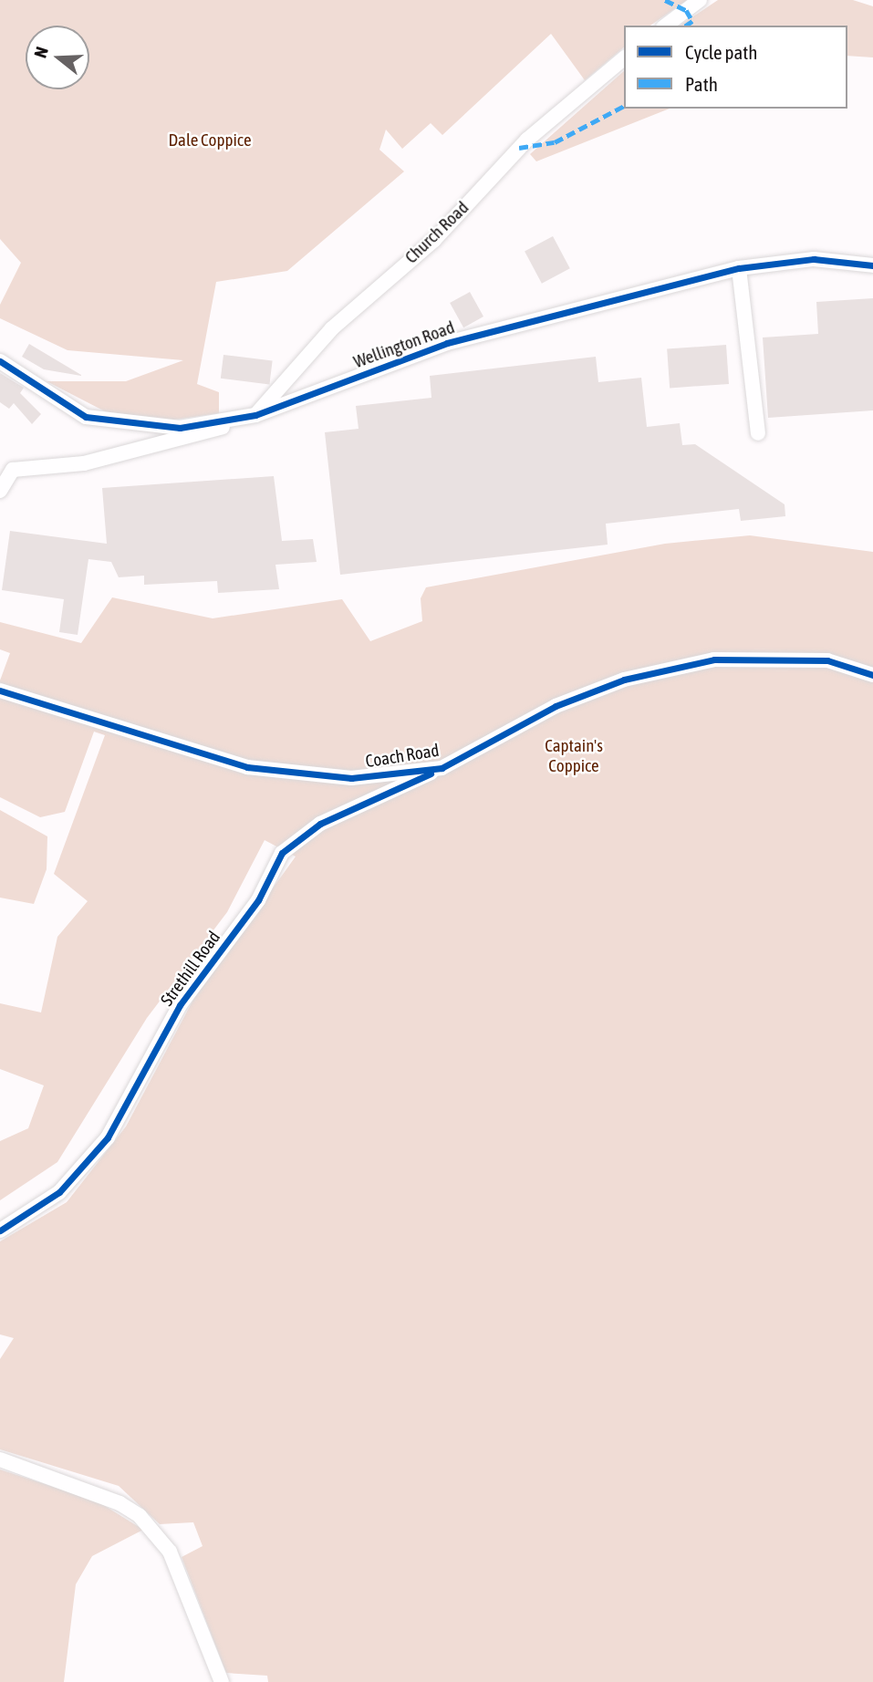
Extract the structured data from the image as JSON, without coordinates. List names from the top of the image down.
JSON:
{
  "streets": {
    "street": [
      "Church Road",
      "Wellington Road",
      "Coach Road",
      "Strethill Road"
    ]
  },
  "crossings": [
    ["Church Road", "Wellington Road"],
    ["Coach Road", "Strethill Road"]
  ],
  "parks": ["Dale Coppice", "Captain's Coppice"],
  "legend": ["Cycle path", "Path"],
  "north": "left"
}
